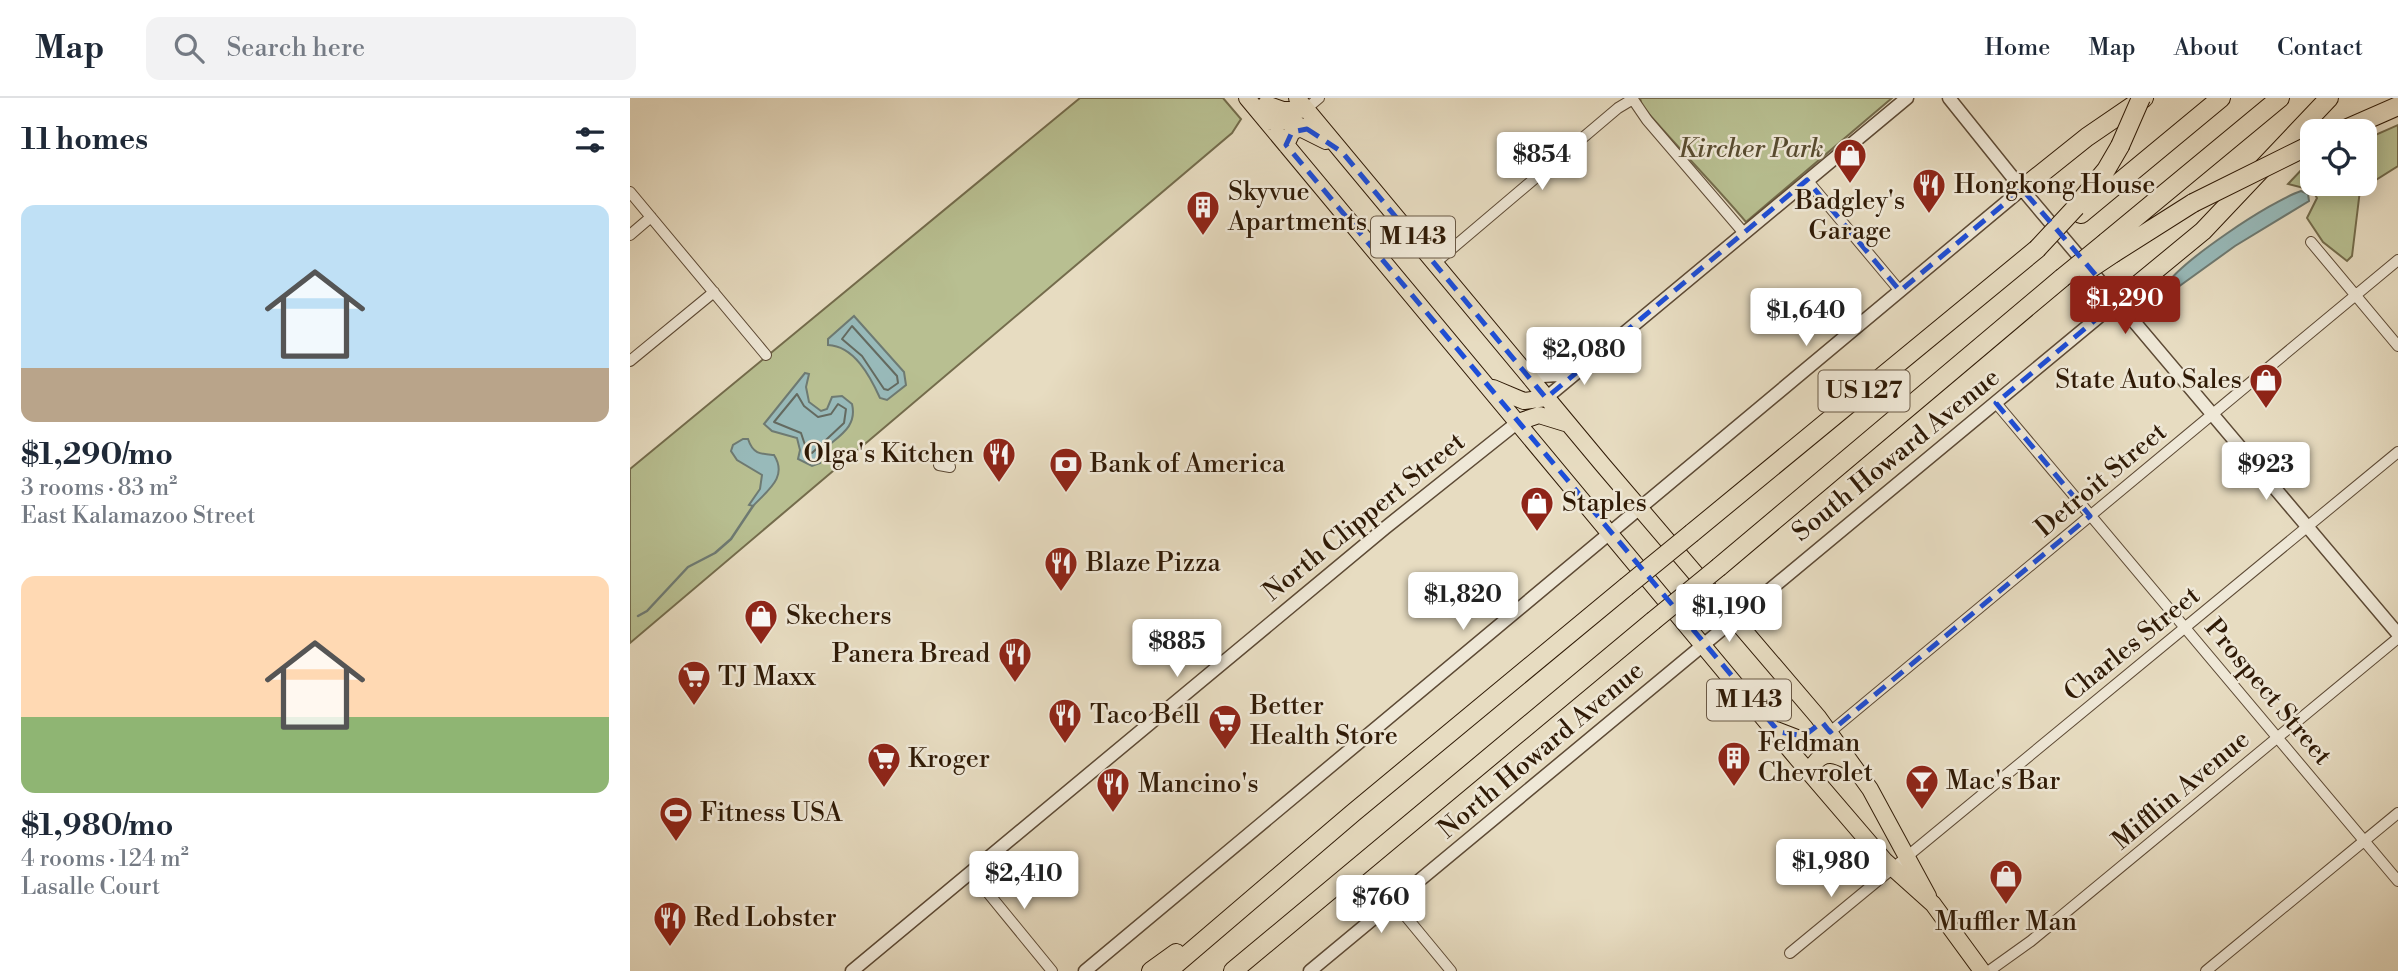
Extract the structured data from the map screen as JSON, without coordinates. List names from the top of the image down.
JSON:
{
  "streets": {
    "highway": ["US 127"],
    "main road": ["M 143"],
    "street": [
      "South Howard Avenue",
      "Detroit Street",
      "North Clippert Street",
      "Charles Street",
      "Prospect Street",
      "North Howard Avenue",
      "Mifflin Avenue"
    ]
  },
  "crossings": [
    ["M 143", "South Howard Avenue"],
    ["M 143", "Detroit Street"],
    ["M 143", "North Clippert Street"],
    ["M 143", "North Howard Avenue"],
    ["South Howard Avenue", "Prospect Street"],
    ["South Howard Avenue", "North Howard Avenue"],
    ["Detroit Street", "Prospect Street"],
    ["Charles Street", "Prospect Street"],
    ["Prospect Street", "Mifflin Avenue"]
  ],
  "parks": ["Kircher Park"],
  "places": {
    "shop": [
      "Badgley's Garage",
      "State Auto Sales",
      "Staples",
      "Skechers",
      "Muffler Man"
    ],
    "restaurant": [
      "Hongkong House",
      "Olga's Kitchen",
      "Blaze Pizza",
      "Panera Bread",
      "Taco Bell",
      "Mancino's",
      "Red Lobster"
    ],
    "building": ["Skyvue Apartments", "Feldman Chevrolet"],
    "bank": ["Bank of America"],
    "supermarket": ["TJ Maxx", "Better Health Store", "Kroger"],
    "bar": ["Mac's Bar"],
    "sports": ["Fitness USA"]
  },
  "page": {
    "header": "Map",
    "search": "Search here",
    "nav": [
      "Home",
      "Map",
      "About",
      "Contact"
    ],
    "heading": "11 homes",
    "price": [
      "$854",
      "$1,290",
      "$1,640",
      "$2,080",
      "$923",
      "$1,820",
      "$1,190",
      "$885",
      "$1,980",
      "$2,410",
      "$760"
    ],
    "list": [
      {
        "name": "$1,290/mo",
        "note": "3 rooms · 83 m² · East Kalamazoo Street"
      },
      {
        "name": "$1,980/mo",
        "note": "4 rooms · 124 m² · Lasalle Court"
      }
    ]
  }
}
